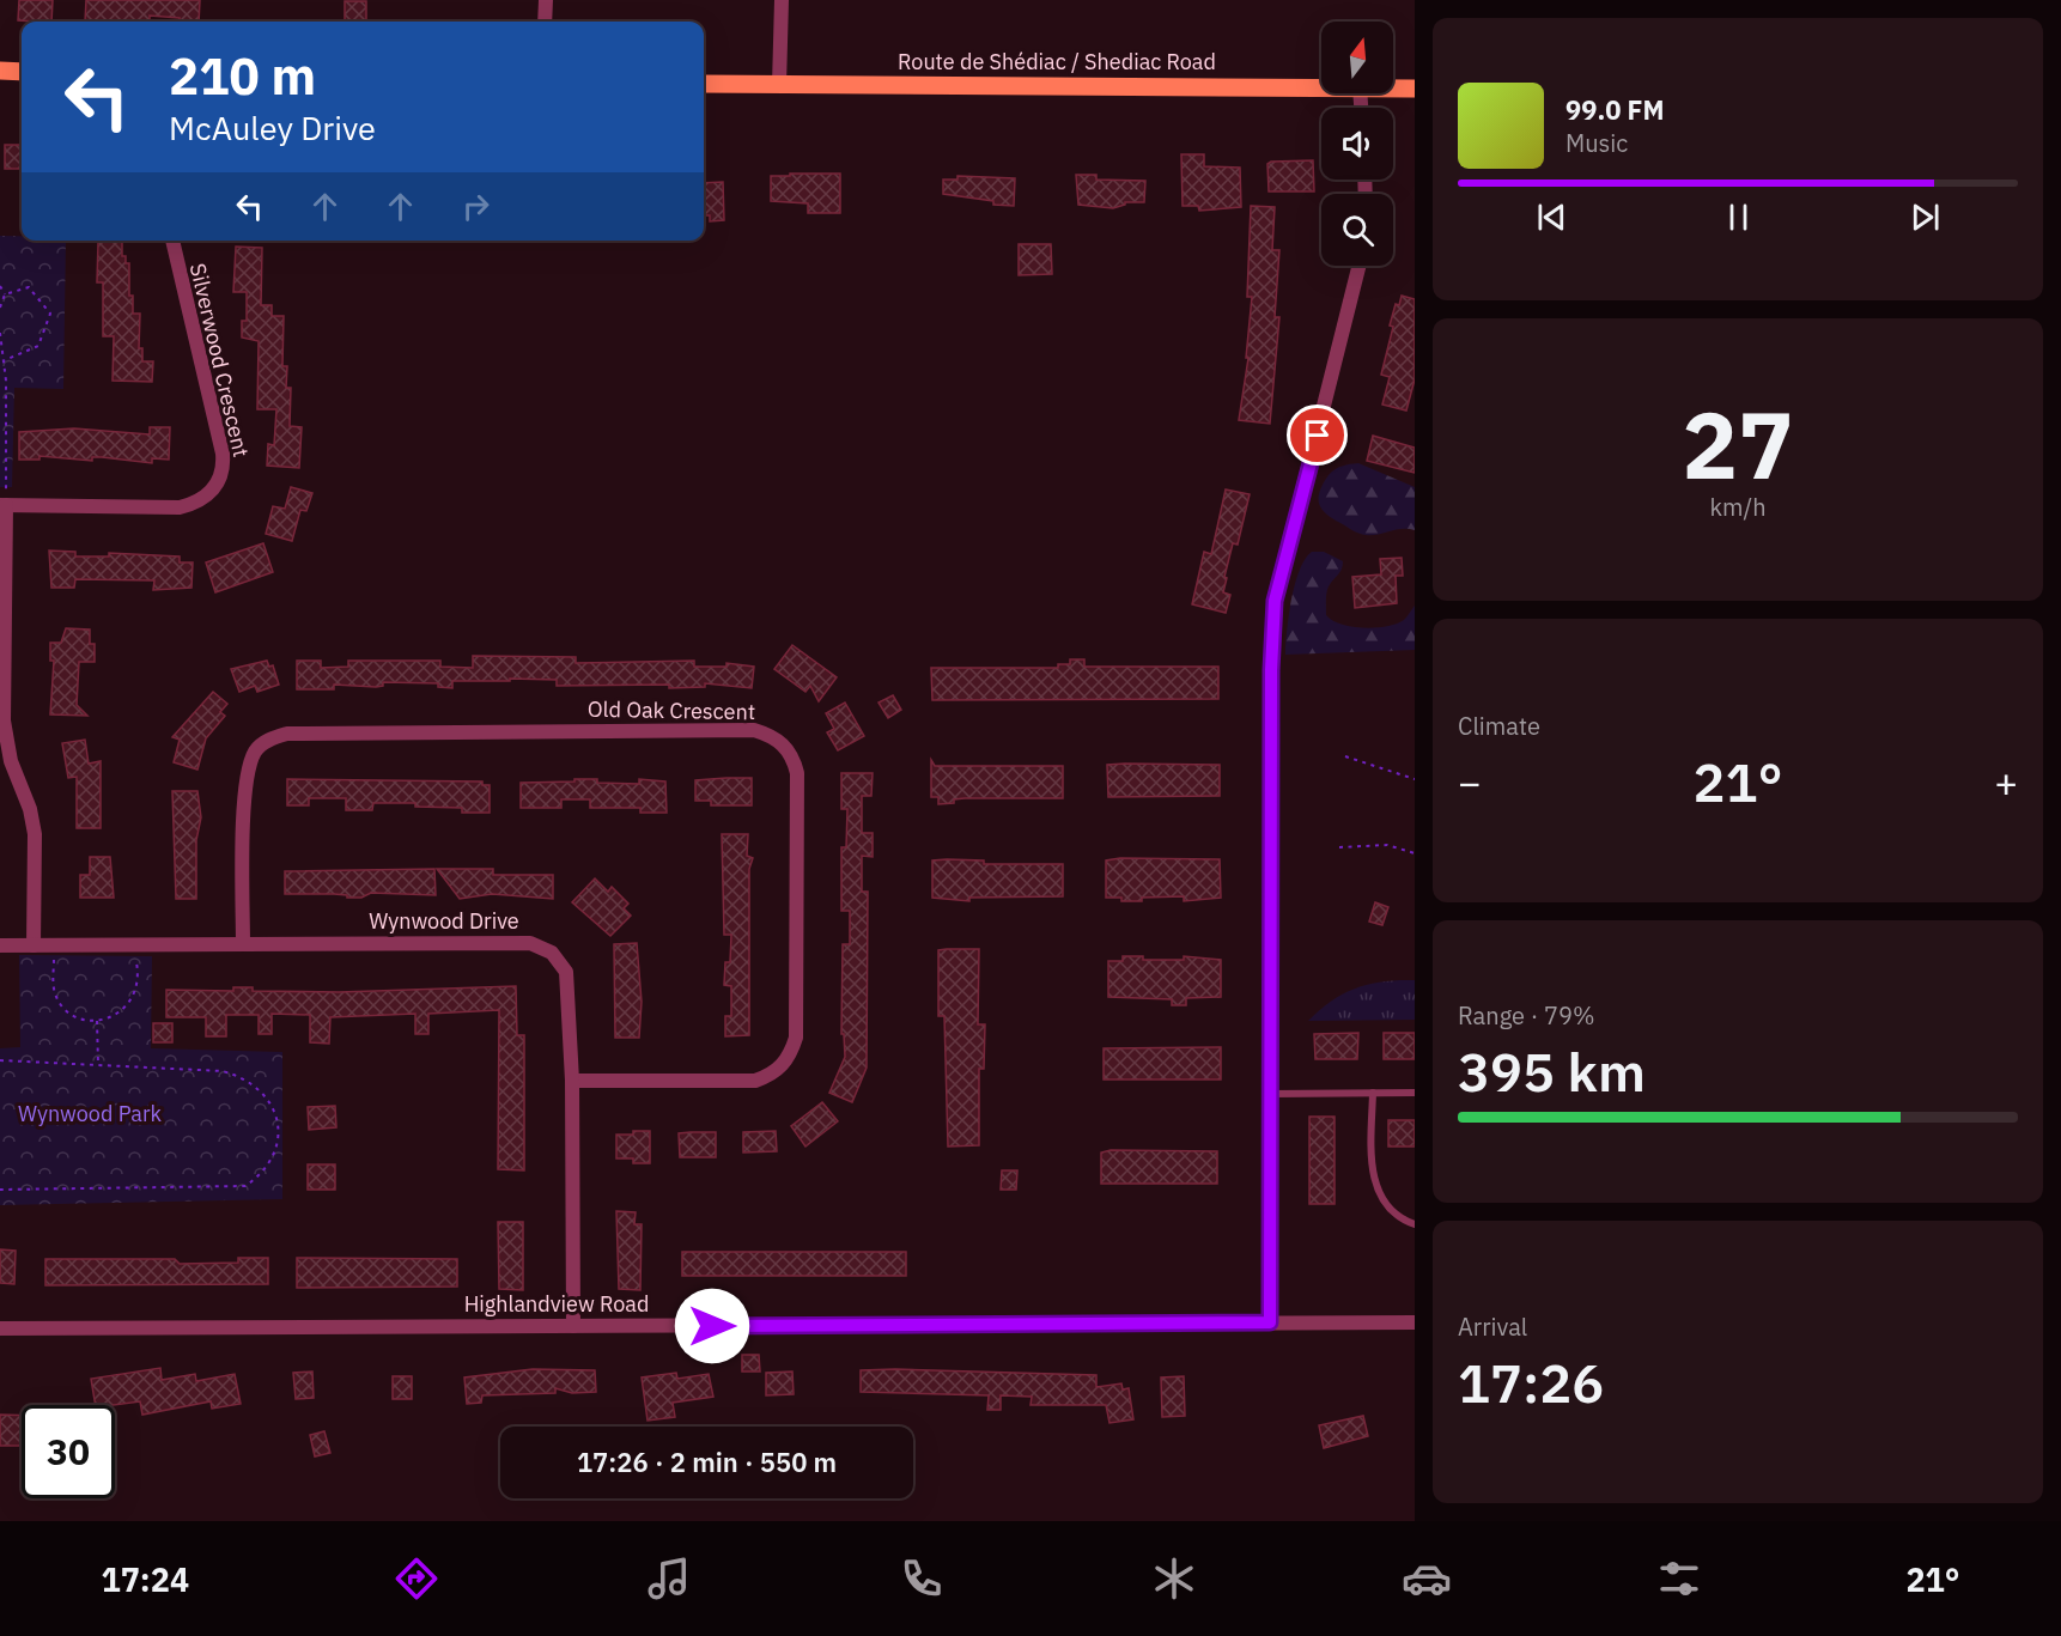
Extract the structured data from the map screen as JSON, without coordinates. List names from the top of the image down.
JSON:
{
  "streets": {
    "main road": ["Route de Shédiac / Shediac Road"],
    "street": [
      "Silverwood Crescent",
      "Old Oak Crescent",
      "Wynwood Drive",
      "Highlandview Road"
    ]
  },
  "crossings": [
    ["Old Oak Crescent", "Wynwood Drive"],
    ["Wynwood Drive", "Highlandview Road"]
  ],
  "parks": ["Wynwood Park"],
  "north": "top",
  "page": {
    "turn": ["210 m", "McAuley Drive"],
    "song": ["99.0 FM", "Music"],
    "tile": [
      ["27", "km/h"],
      "Climate",
      ["Range · 79%", "395 km"],
      ["Arrival", "17:26"]
    ],
    "heat": ["−", "21°", "+"],
    "limit": "30",
    "trip": "17:26 · 2 min · 550 m",
    "tabs": ["17:24", "21°"]
  }
}
